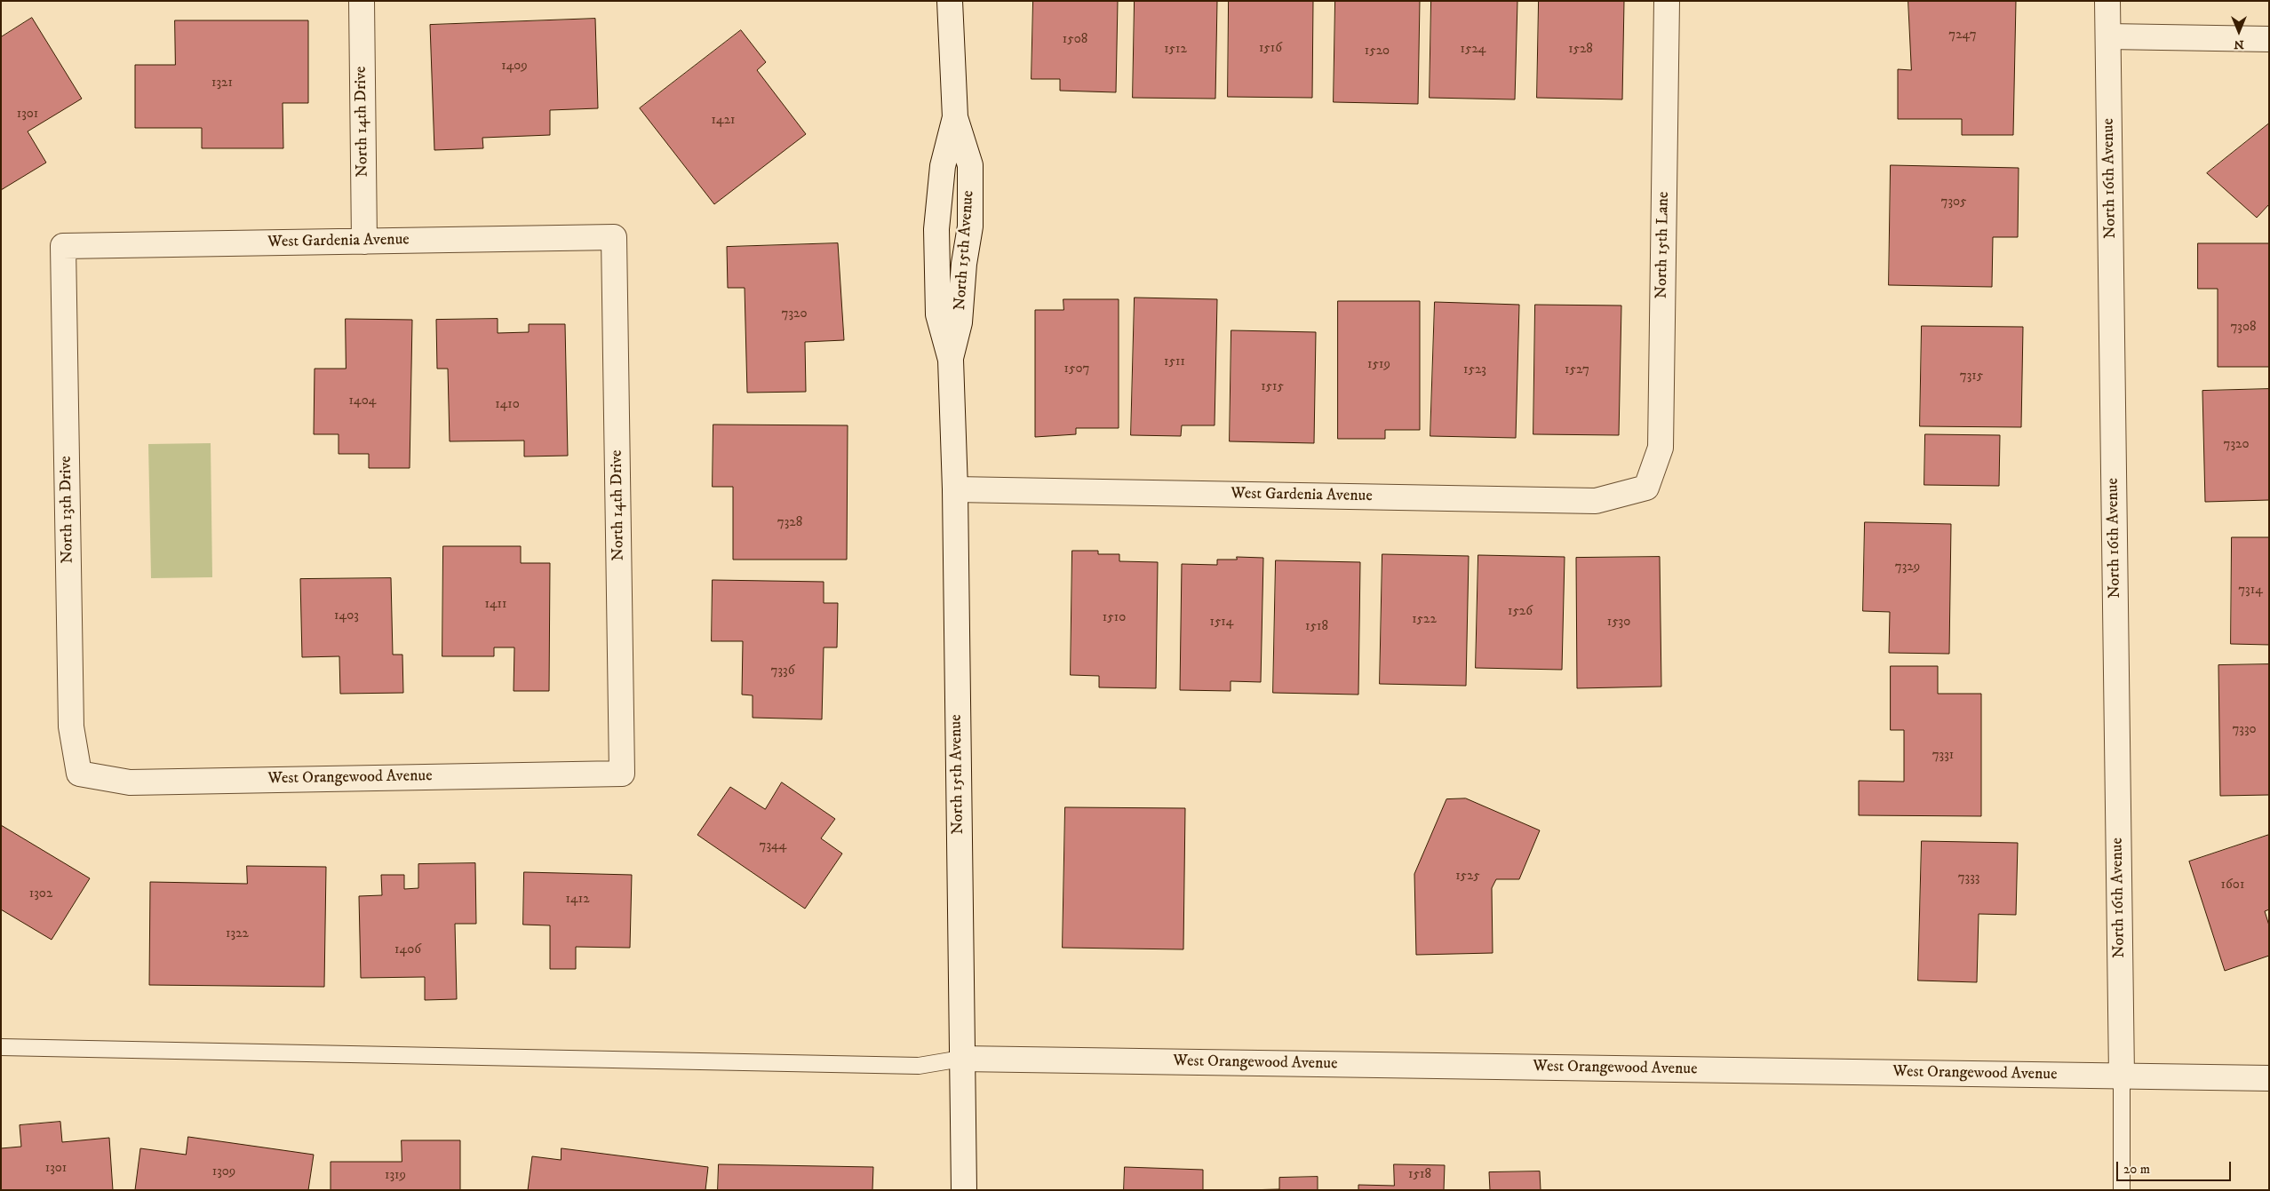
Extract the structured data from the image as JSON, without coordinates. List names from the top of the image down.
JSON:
{
  "streets": {
    "street": [
      "North 14th Drive",
      "North 16th Avenue",
      "West Gardenia Avenue",
      "North 15th Lane",
      "North 15th Avenue",
      "North 13th Drive",
      "West Orangewood Avenue"
    ]
  },
  "crossings": [
    ["North 14th Drive", "West Gardenia Avenue"],
    ["North 14th Drive", "West Orangewood Avenue"],
    ["North 16th Avenue", "West Orangewood Avenue"],
    ["West Gardenia Avenue", "North 15th Lane"],
    ["West Gardenia Avenue", "North 15th Avenue"],
    ["West Gardenia Avenue", "North 13th Drive"],
    ["North 15th Avenue", "West Orangewood Avenue"],
    ["North 13th Drive", "West Orangewood Avenue"]
  ],
  "house_numbers": [
    "7247",
    "1508",
    "1516",
    "1512",
    "1524",
    "1528",
    "1520",
    "1409",
    "1321",
    "1301",
    "1421",
    "7305",
    "7320",
    "7308",
    "1511",
    "1519",
    "1507",
    "1523",
    "1527",
    "7315",
    "1515",
    "1404",
    "1410",
    "7320",
    "7328",
    "7329",
    "7314",
    "1411",
    "1526",
    "1403",
    "1510",
    "1522",
    "1514",
    "1530",
    "1518",
    "7336",
    "7330",
    "7331",
    "7344",
    "1525",
    "7333",
    "1601",
    "1302",
    "1412",
    "1322",
    "1406",
    "1301",
    "1309",
    "1518",
    "1319"
  ],
  "scale_bar": "20 m",
  "north": "bottom"
}
